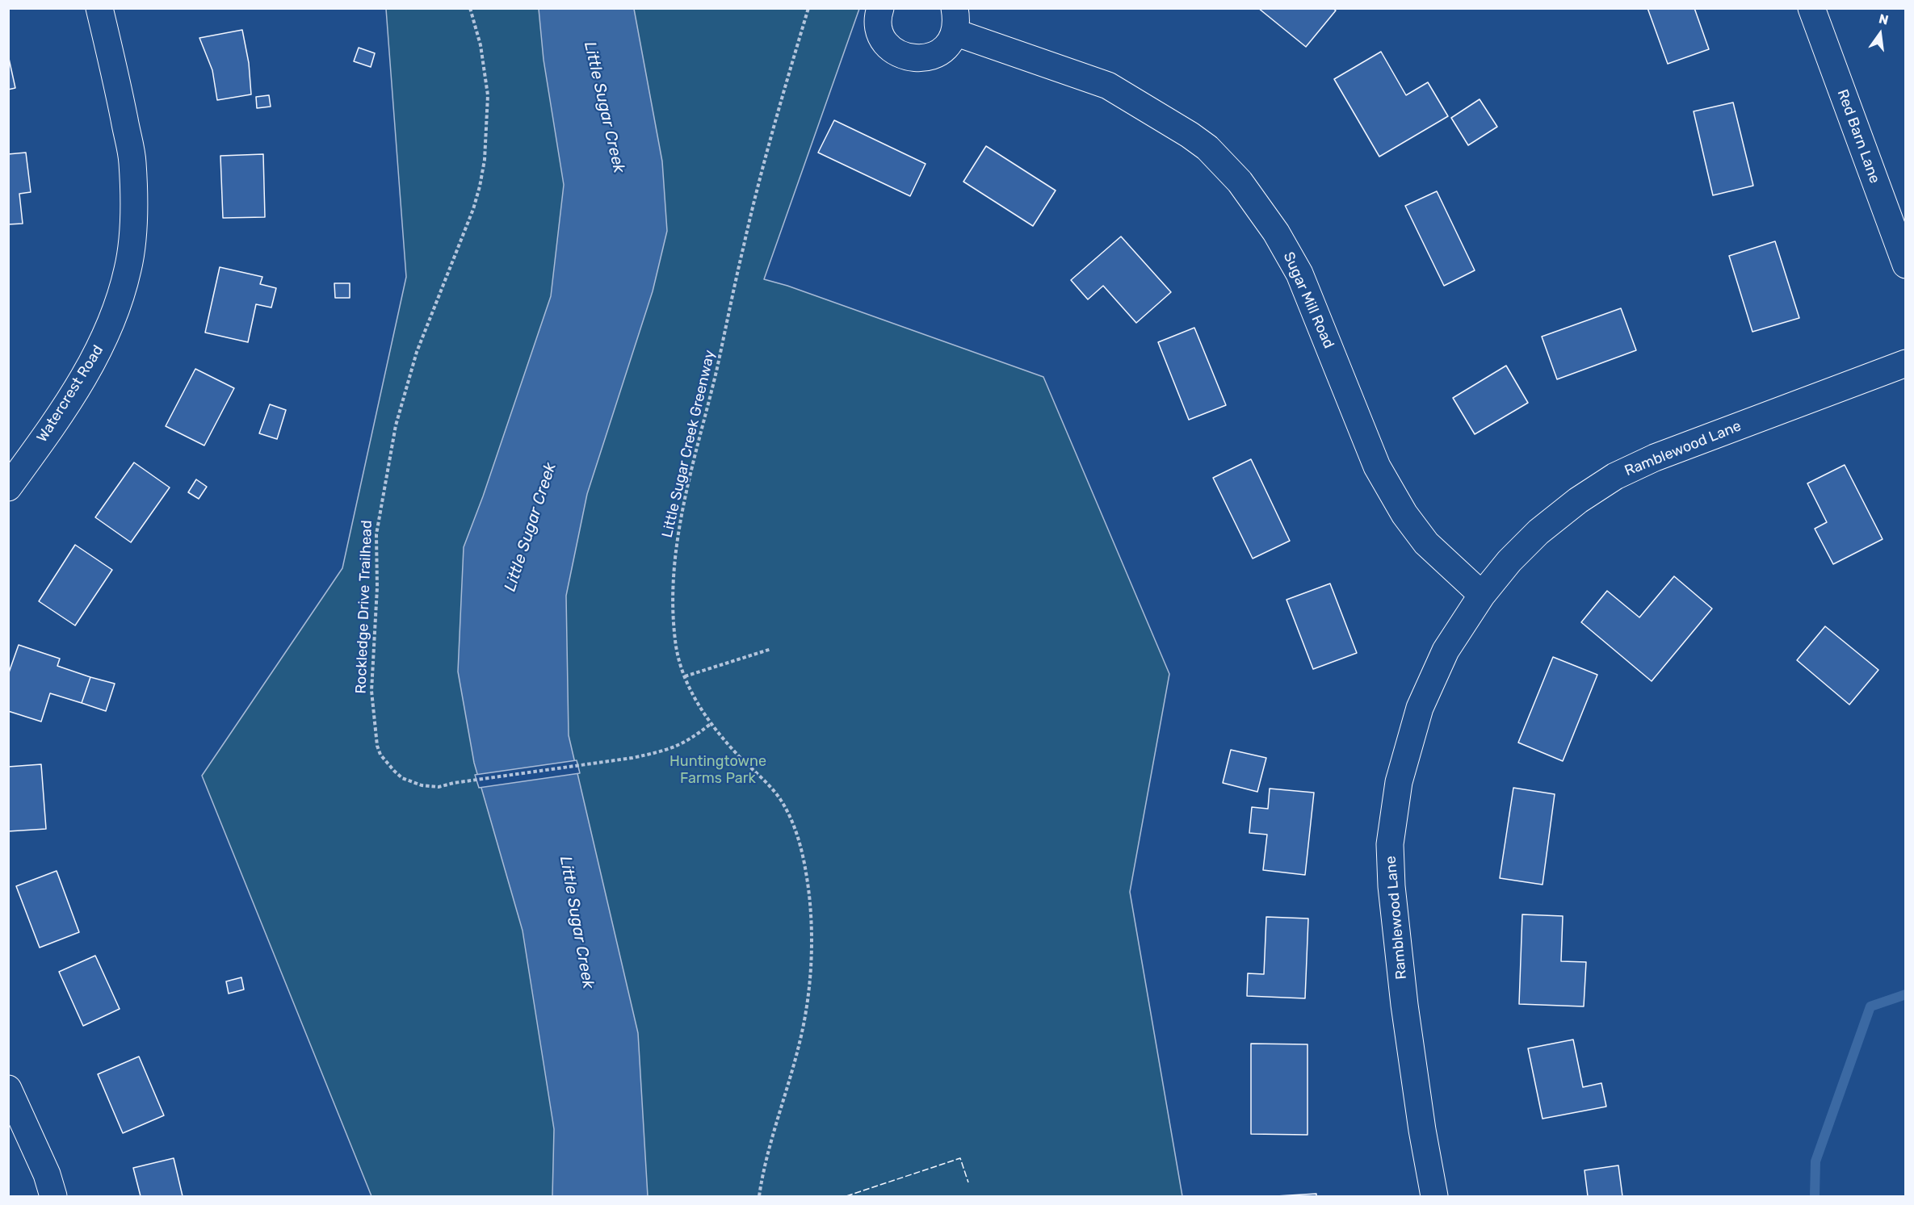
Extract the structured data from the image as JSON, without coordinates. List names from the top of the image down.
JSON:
{
  "streets": {
    "street": [
      "Red Barn Lane",
      "Sugar Mill Road",
      "Watercrest Road",
      "Ramblewood Lane"
    ],
    "path": ["Little Sugar Creek Greenway", "Rockledge Drive Trailhead"]
  },
  "crossings": [
    ["Sugar Mill Road", "Ramblewood Lane"],
    ["Little Sugar Creek Greenway", "Rockledge Drive Trailhead"]
  ],
  "water": ["Little Sugar Creek"],
  "parks": ["Huntingtowne Farms Park"],
  "north": "top"
}
